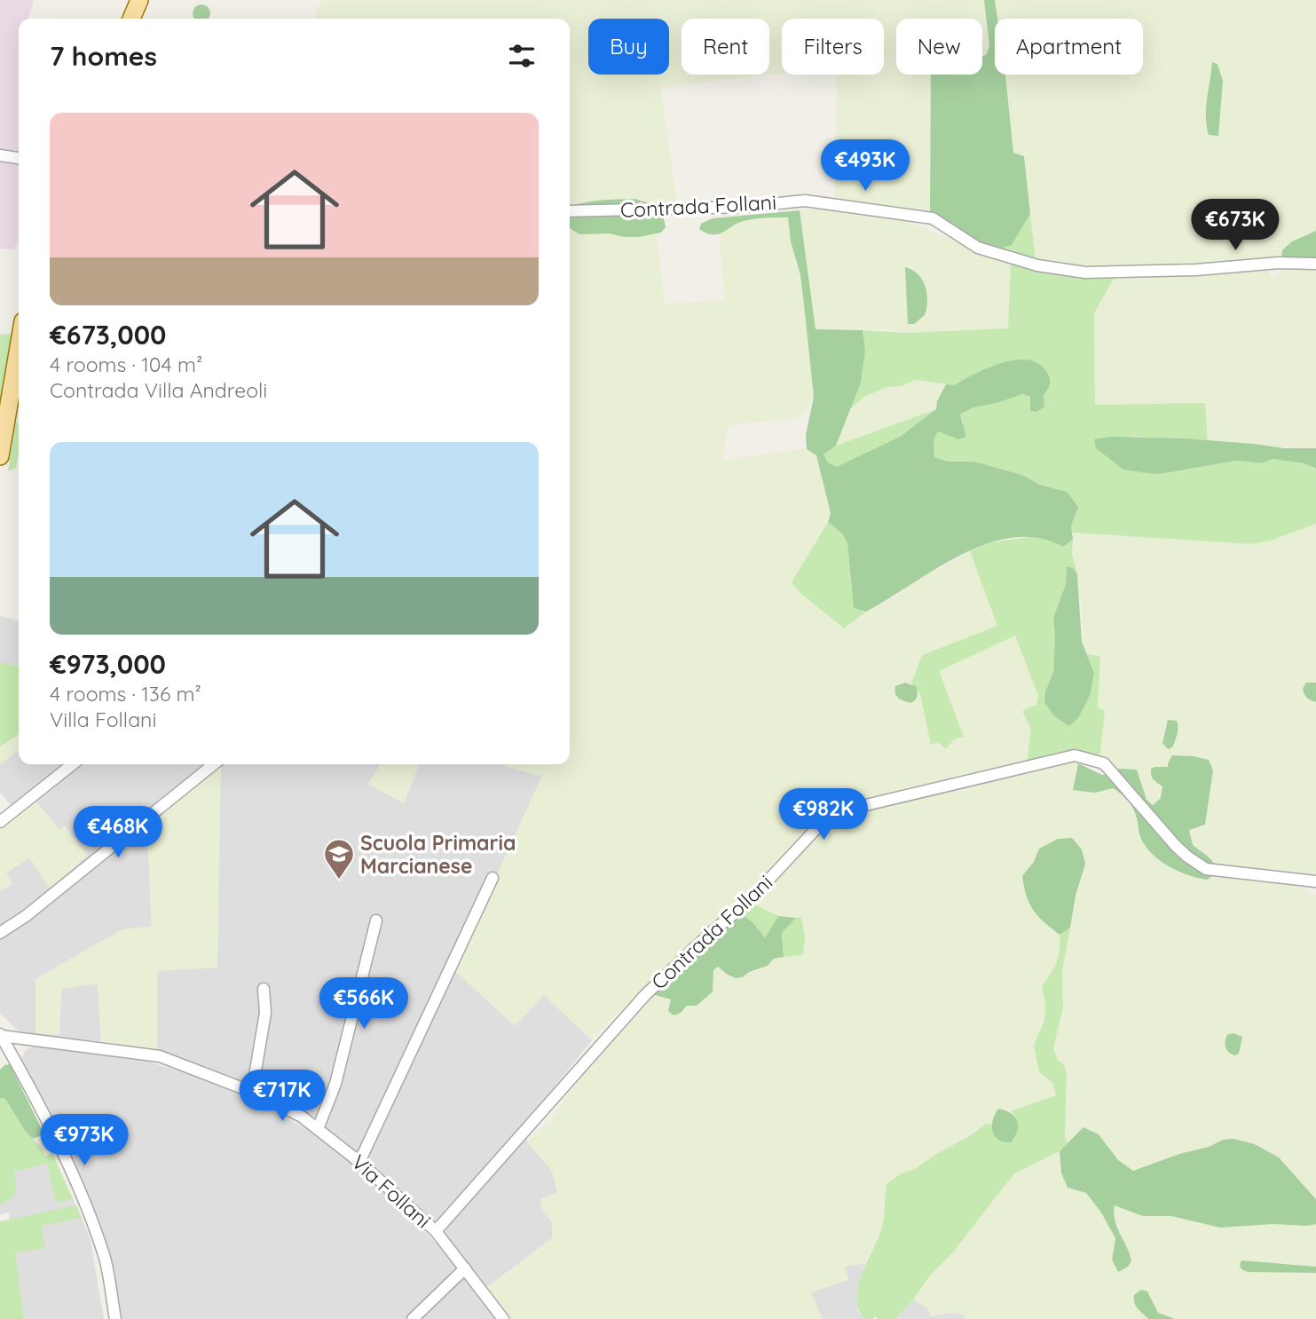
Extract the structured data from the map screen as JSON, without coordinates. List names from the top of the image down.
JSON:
{
  "streets": {
    "street": ["Contrada Follani", "Via Follani"]
  },
  "crossings": [
    ["Contrada Follani", "Via Follani"]
  ],
  "places": {
    "school or university": ["Scuola Primaria Marcianese"]
  },
  "page": {
    "chip": [
      "Buy",
      "Rent",
      "Filters",
      "New",
      "Apartment"
    ],
    "heading": "7 homes",
    "list": [
      {
        "name": "€673,000",
        "note": "4 rooms · 104 m² · Contrada Villa Andreoli"
      },
      {
        "name": "€973,000",
        "note": "4 rooms · 136 m² · Villa Follani"
      }
    ],
    "price": [
      "€493K",
      "€673K",
      "€982K",
      "€468K",
      "€566K",
      "€717K",
      "€973K"
    ]
  }
}
